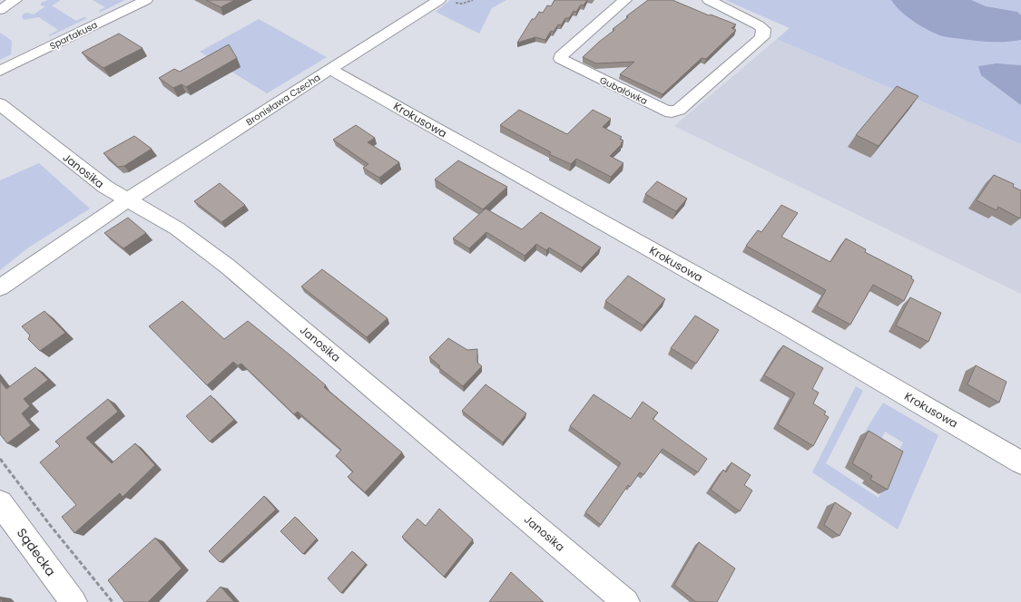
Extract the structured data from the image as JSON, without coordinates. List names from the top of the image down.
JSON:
{
  "streets": {
    "street": [
      "Spartakusa",
      "Gubałówka",
      "Bronisława Czecha",
      "Krokusowa",
      "Janosika",
      "Sądecka"
    ]
  },
  "crossings": [
    ["Bronisława Czecha", "Krokusowa"],
    ["Bronisława Czecha", "Janosika"]
  ]
}
